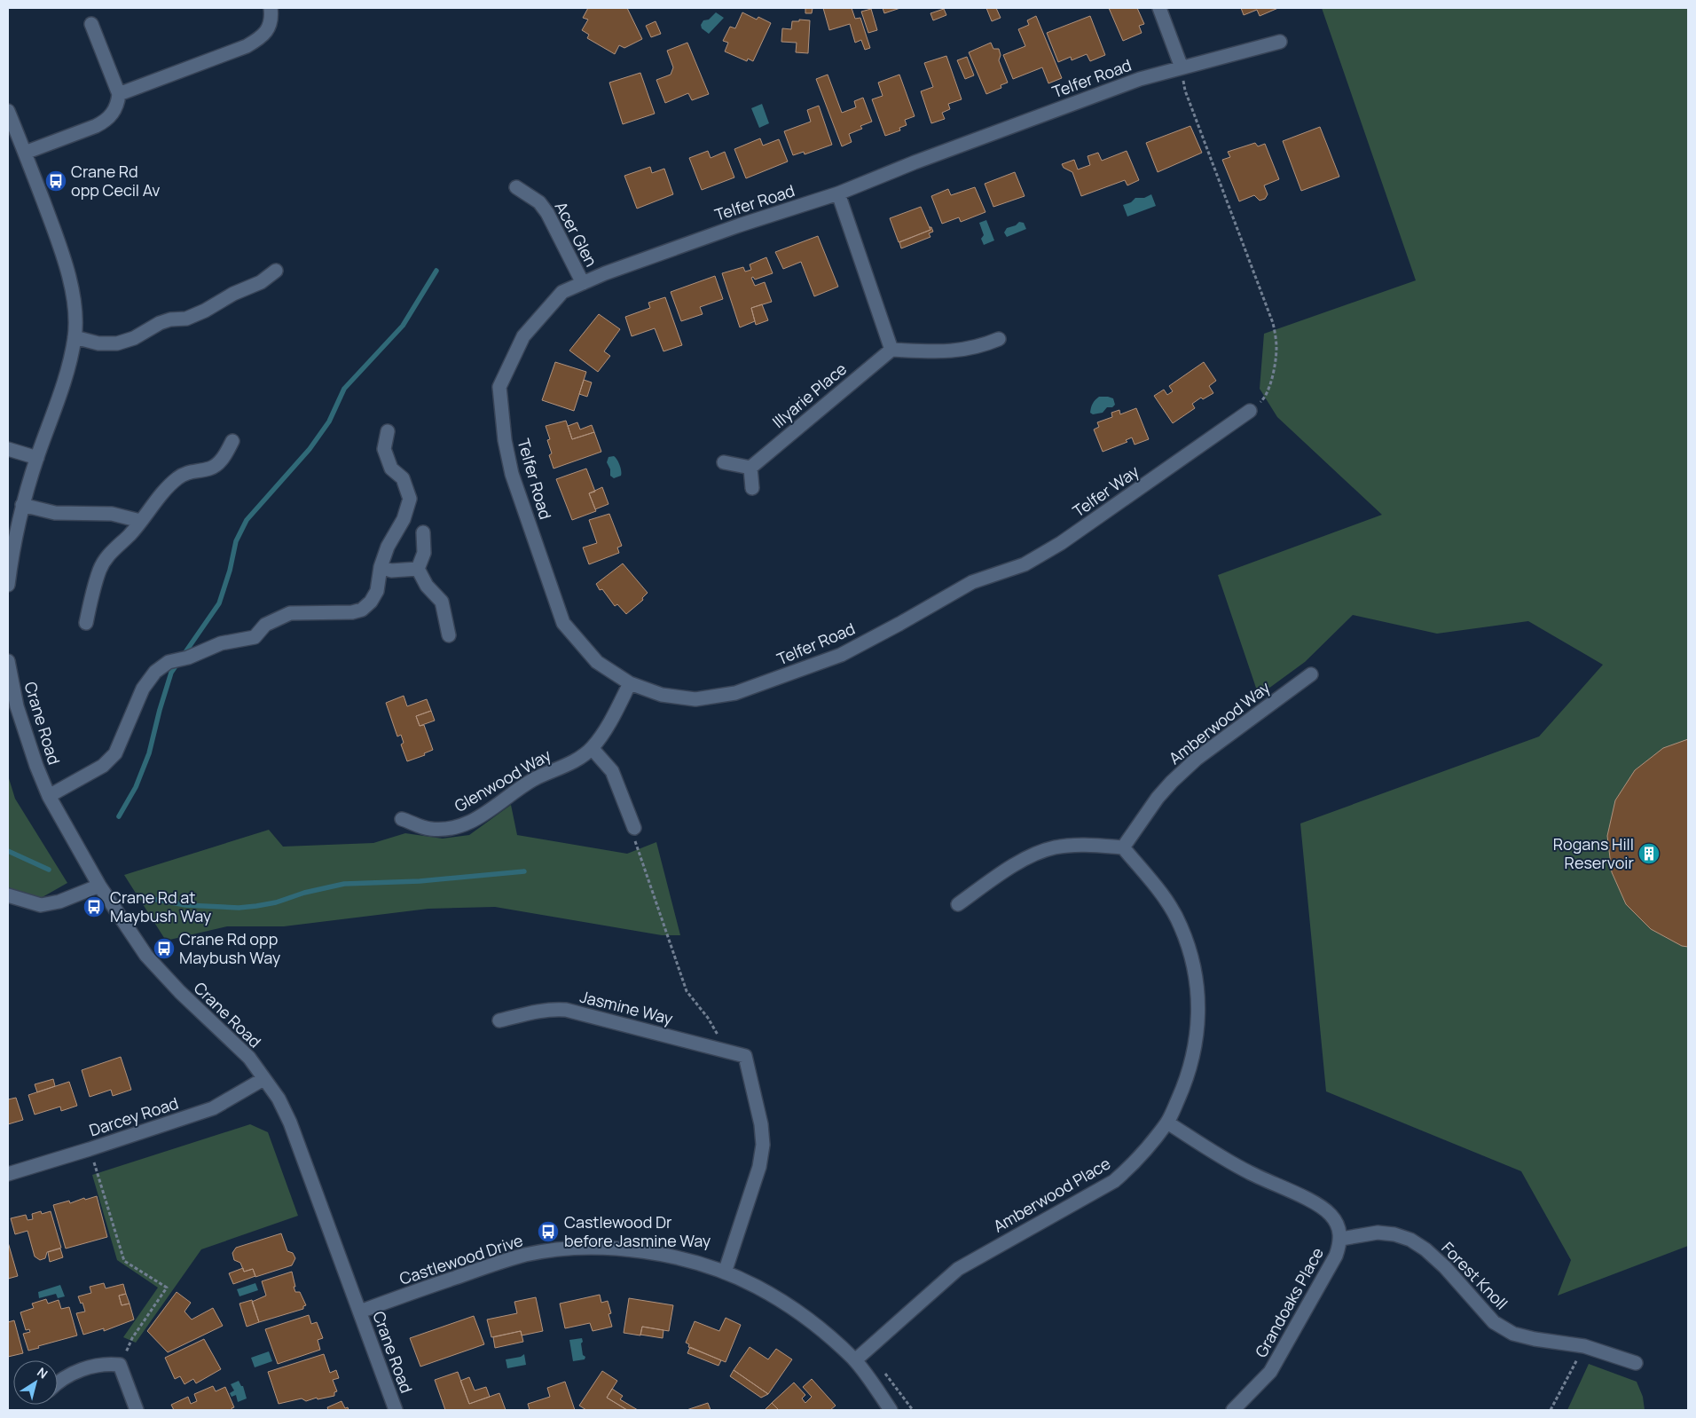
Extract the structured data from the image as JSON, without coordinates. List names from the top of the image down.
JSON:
{
  "streets": {
    "street": [
      "Telfer Road",
      "Acer Glen",
      "Illyarie Place",
      "Telfer Way",
      "Crane Road",
      "Amberwood Way",
      "Glenwood Way",
      "Jasmine Way",
      "Darcey Road",
      "Amberwood Place",
      "Castlewood Drive",
      "Forest Knoll",
      "Grandoaks Place"
    ]
  },
  "crossings": [
    ["Telfer Road", "Acer Glen"],
    ["Telfer Road", "Telfer Way"],
    ["Telfer Road", "Glenwood Way"],
    ["Crane Road", "Darcey Road"],
    ["Crane Road", "Castlewood Drive"],
    ["Amberwood Way", "Amberwood Place"],
    ["Jasmine Way", "Castlewood Drive"],
    ["Amberwood Place", "Castlewood Drive"],
    ["Amberwood Place", "Grandoaks Place"],
    ["Forest Knoll", "Grandoaks Place"]
  ],
  "places": {
    "bus stop": [
      "Crane Rd opp Cecil Av",
      "Crane Rd at Maybush Way",
      "Crane Rd opp Maybush Way",
      "Castlewood Dr before Jasmine Way"
    ],
    "building": ["Rogans Hill Reservoir"]
  },
  "north": "top right"
}
